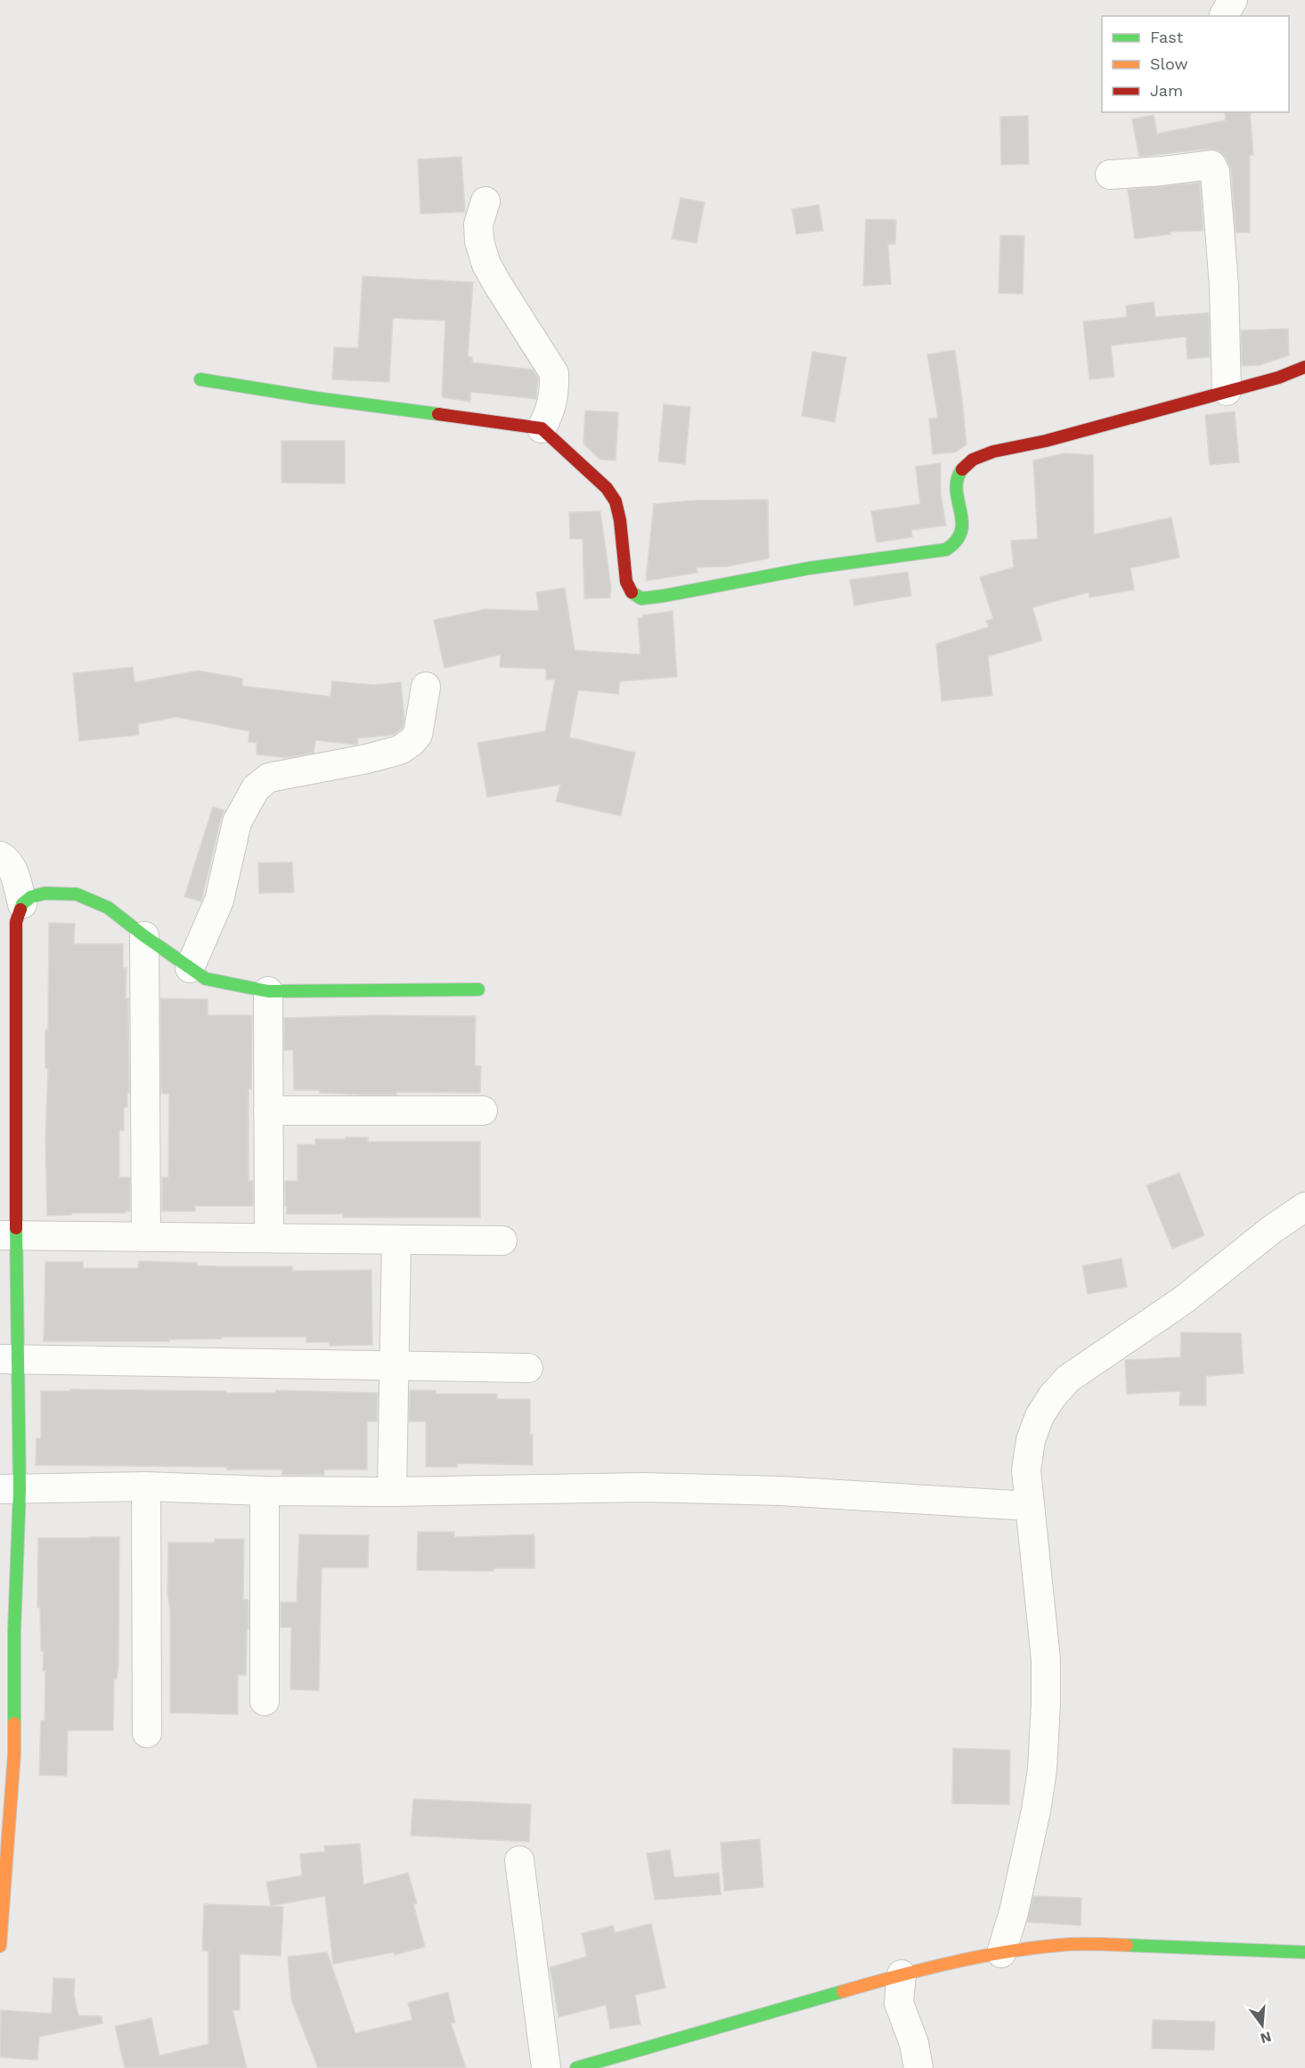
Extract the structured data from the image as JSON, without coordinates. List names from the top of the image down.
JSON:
{
  "legend": ["Fast", "Slow", "Jam"],
  "north": "bottom"
}
